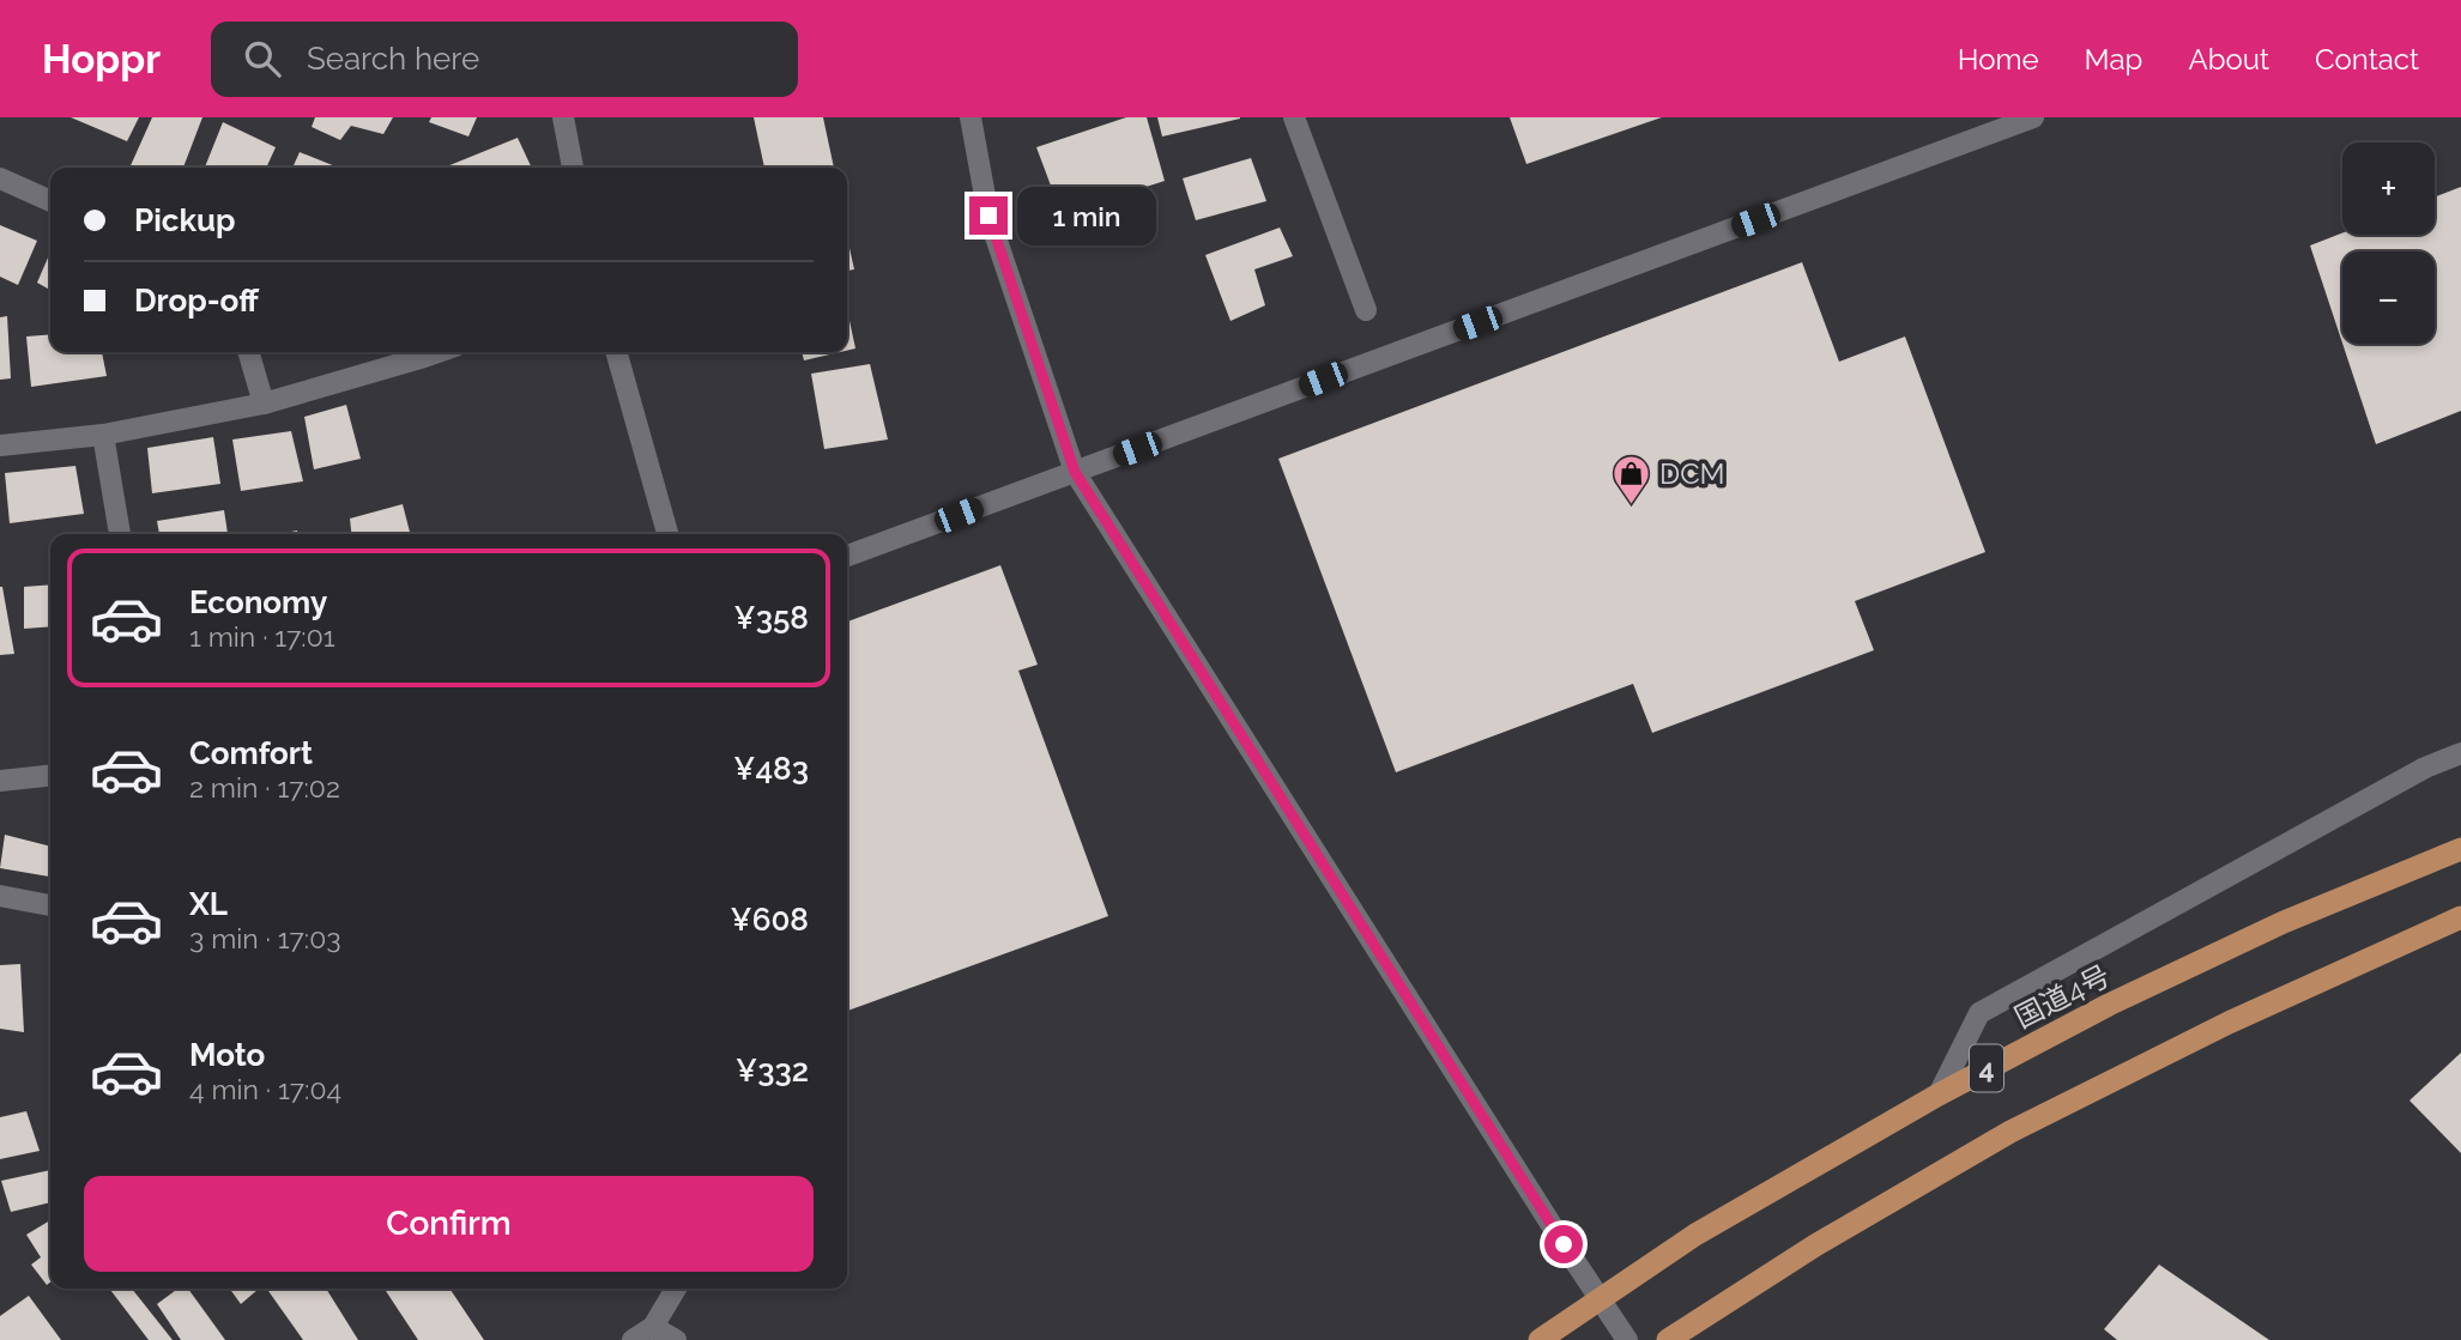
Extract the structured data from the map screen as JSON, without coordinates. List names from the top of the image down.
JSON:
{
  "streets": {
    "highway": ["国道4号", "4"]
  },
  "places": {
    "shop": ["DCM"]
  },
  "page": {
    "header": "Hoppr",
    "search": "Search here",
    "nav": [
      "Home",
      "Map",
      "About",
      "Contact"
    ],
    "map_buttons": ["+", "−"],
    "banner": ["Pickup", "Drop-off"],
    "bubble": "1 min",
    "list": [
      {
        "name": "Economy",
        "note": "1 min · 17:01",
        "value": "¥358"
      },
      {
        "name": "Comfort",
        "note": "2 min · 17:02",
        "value": "¥483"
      },
      {
        "name": "XL",
        "note": "3 min · 17:03",
        "value": "¥608"
      },
      {
        "name": "Moto",
        "note": "4 min · 17:04",
        "value": "¥332"
      }
    ],
    "buttons": "Confirm"
  }
}
